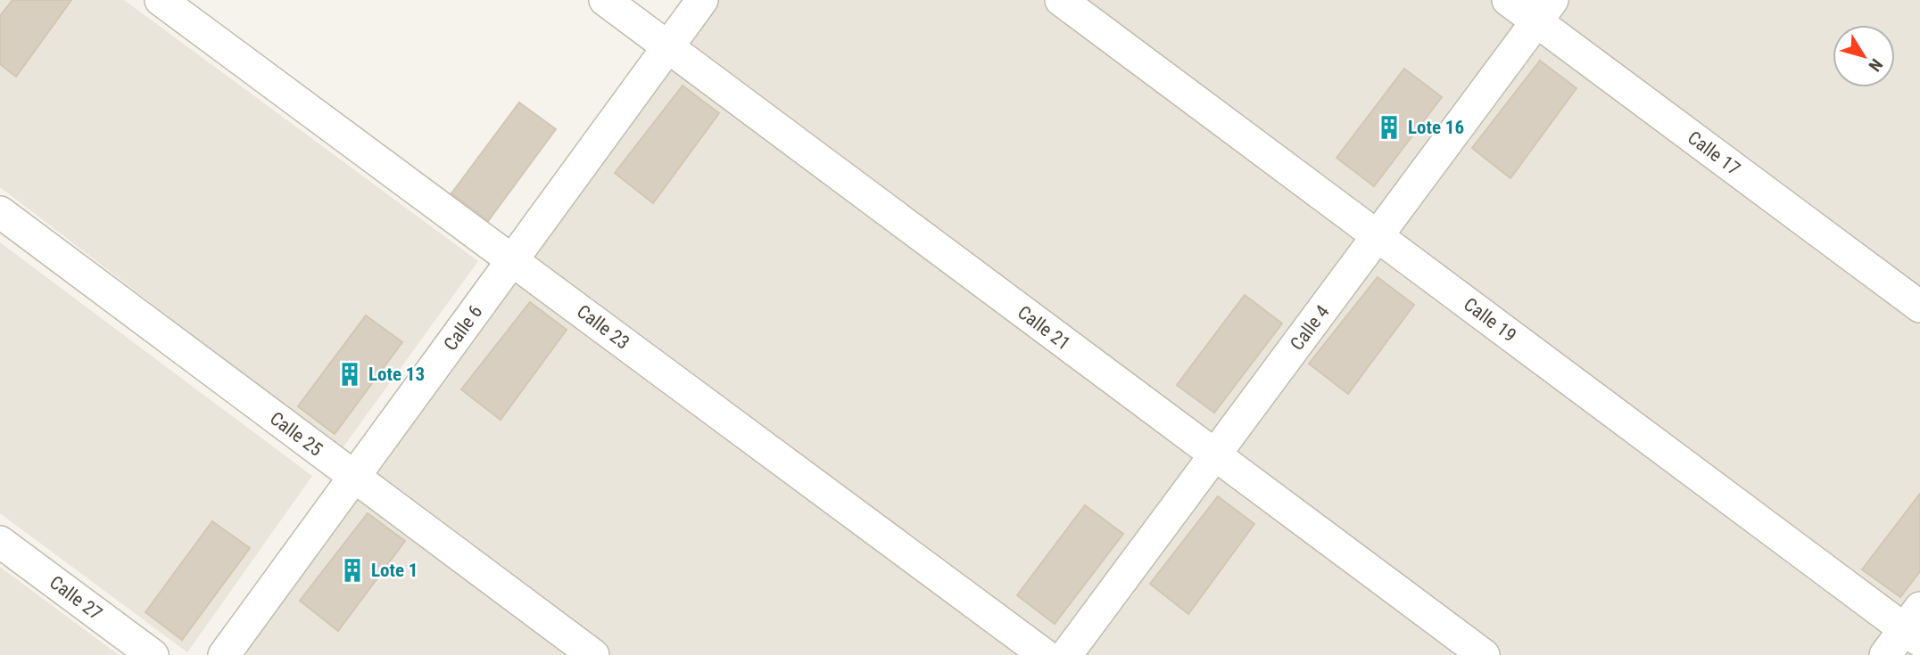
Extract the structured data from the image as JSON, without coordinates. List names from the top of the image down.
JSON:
{
  "streets": {
    "street": [
      "Calle 17",
      "Calle 19",
      "Calle 23",
      "Calle 6",
      "Calle 21",
      "Calle 4",
      "Calle 25",
      "Calle 27"
    ]
  },
  "crossings": [
    ["Calle 17", "Calle 4"],
    ["Calle 19", "Calle 4"],
    ["Calle 23", "Calle 6"],
    ["Calle 6", "Calle 21"],
    ["Calle 6", "Calle 25"],
    ["Calle 21", "Calle 4"]
  ],
  "places": {
    "building": ["Lote 16", "Lote 13", "Lote 1"]
  },
  "north": "bottom right"
}
